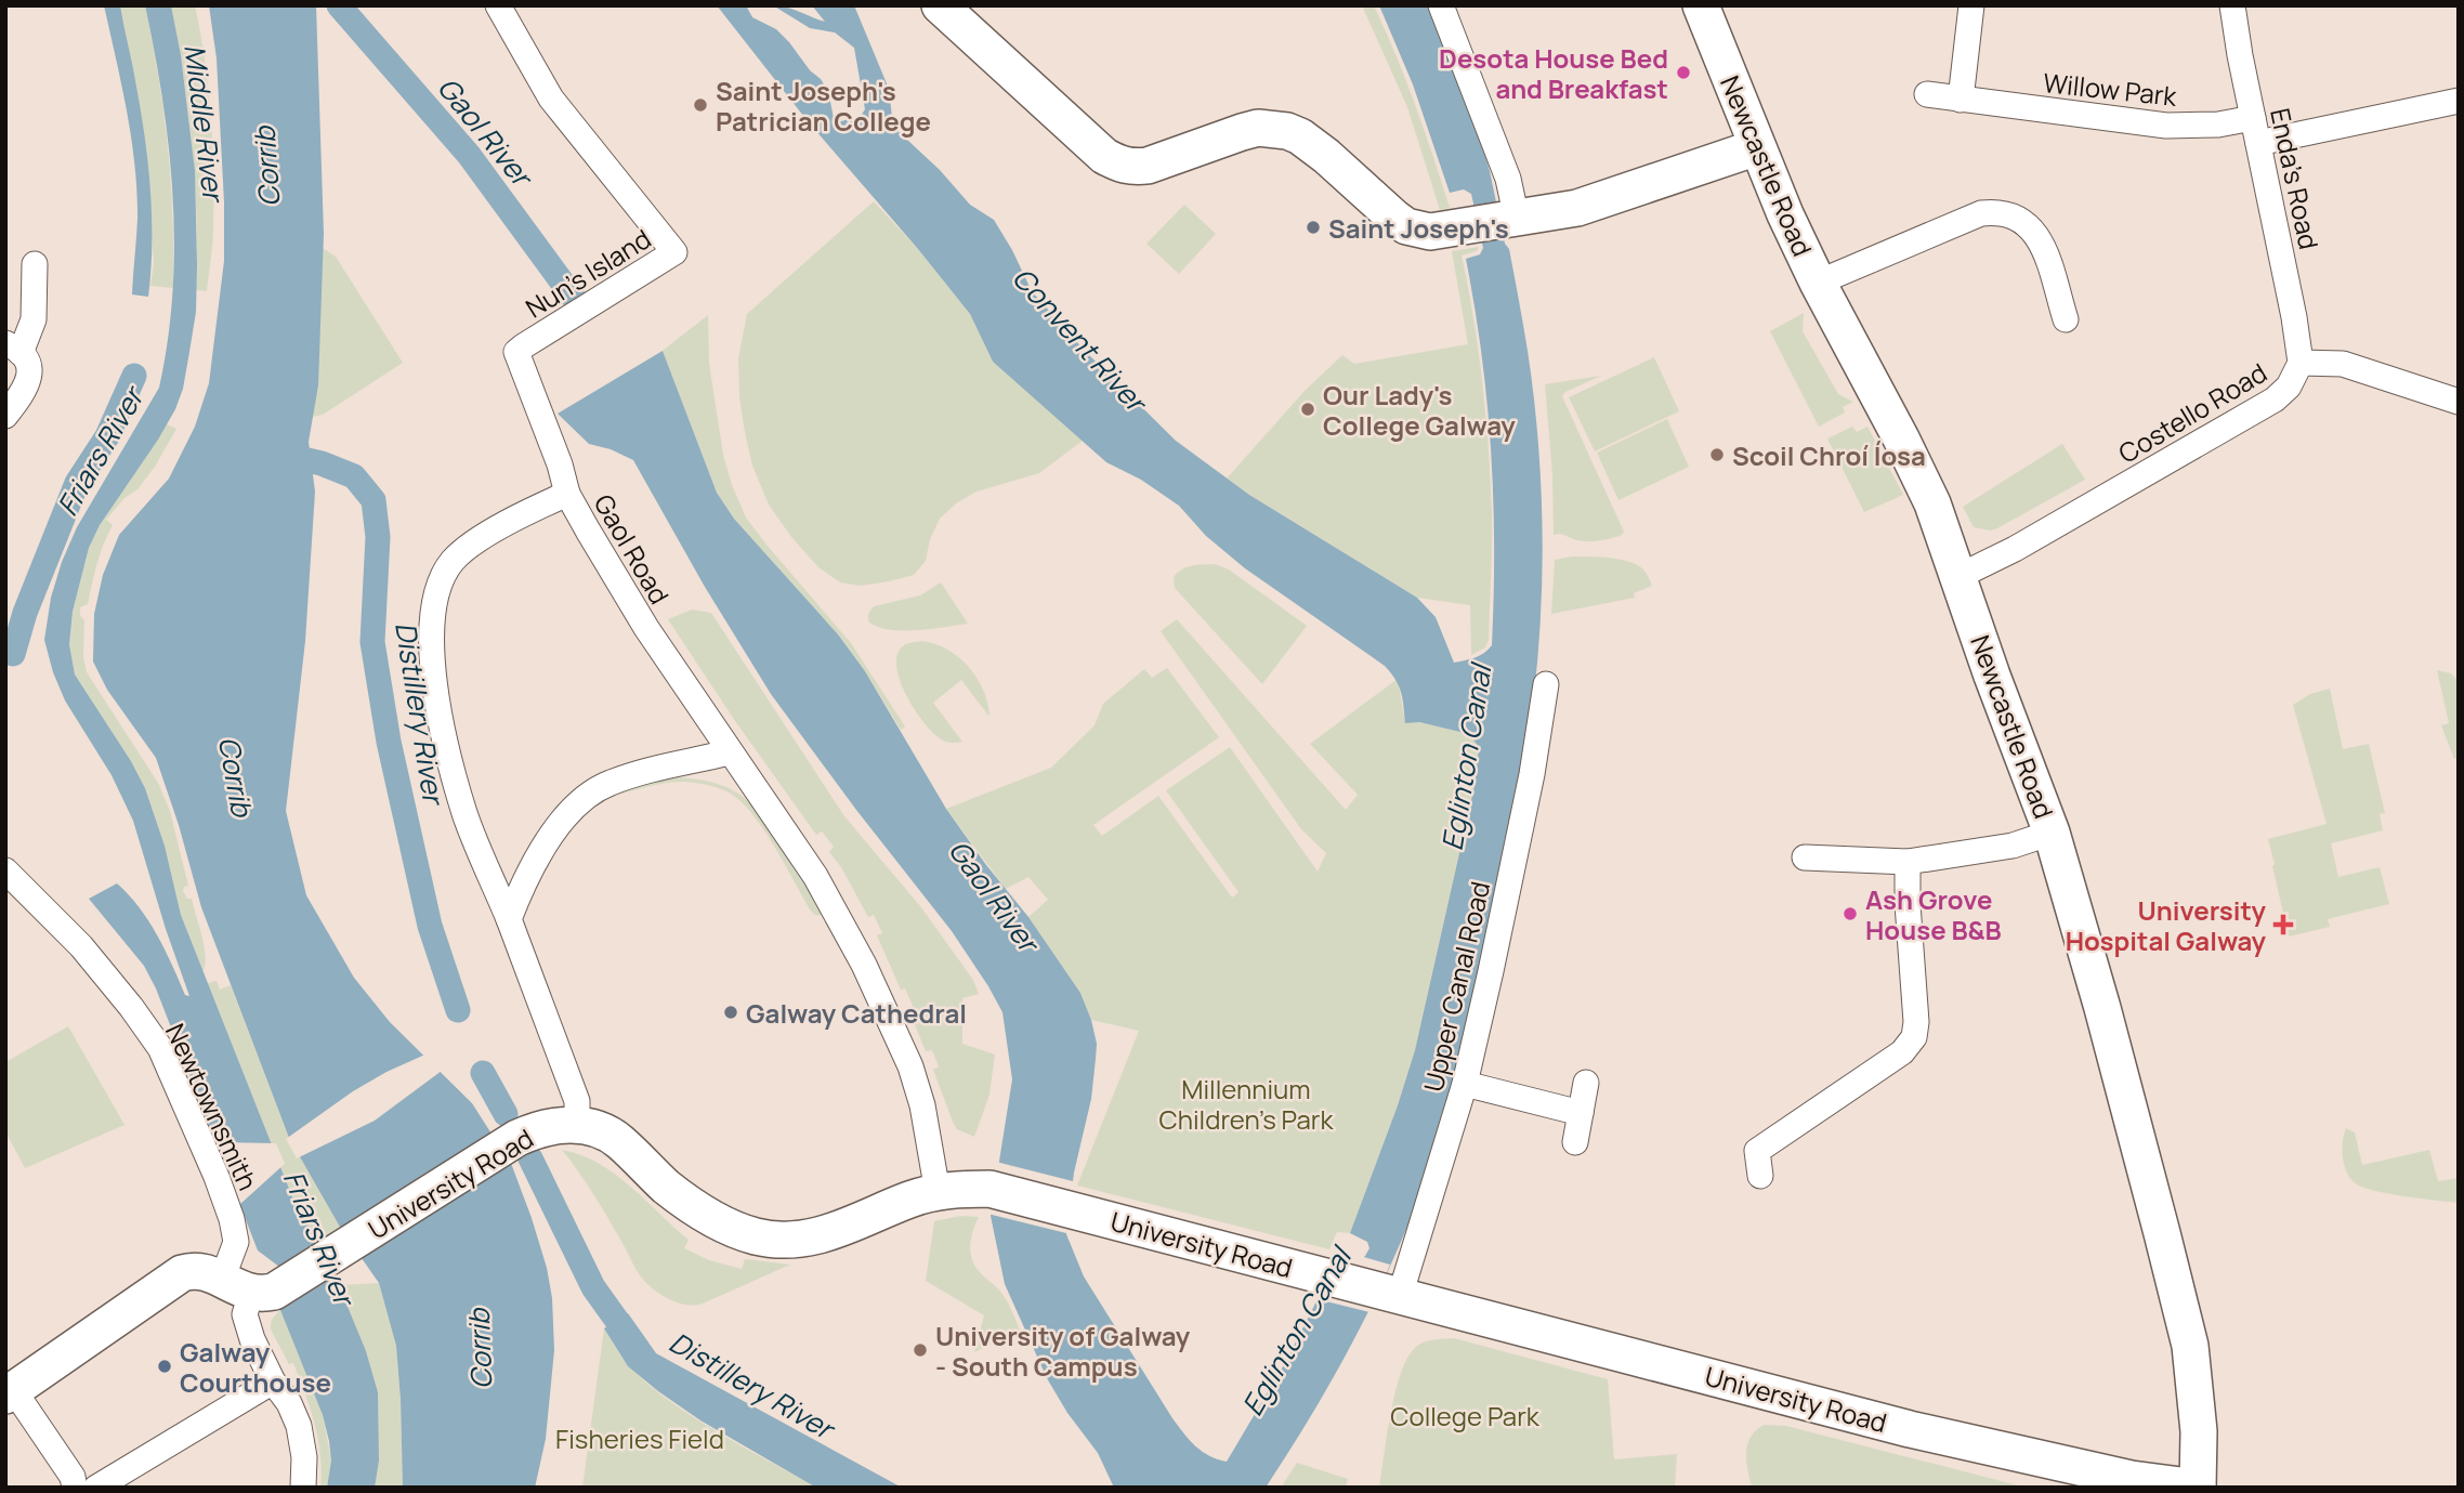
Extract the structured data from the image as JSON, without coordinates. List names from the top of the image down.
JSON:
{
  "streets": {
    "main road": ["Newcastle Road", "University Road"],
    "street": [
      "Willow Park",
      "Enda's Road",
      "Nun's Island",
      "Costello Road",
      "Gaol Road",
      "Upper Canal Road",
      "Newtownsmith"
    ]
  },
  "crossings": [
    ["Willow Park", "Enda's Road"],
    ["Newcastle Road", "Costello Road"],
    ["Newcastle Road", "University Road"],
    ["Enda's Road", "Costello Road"],
    ["Nun's Island", "Gaol Road"],
    ["Gaol Road", "University Road"],
    ["Upper Canal Road", "University Road"],
    ["Newtownsmith", "University Road"]
  ],
  "water": [
    "Middle River",
    "Gaol River",
    "Corrib",
    "Convent River",
    "Friars River",
    "Distillery River",
    "Eglinton Canal"
  ],
  "parks": ["Millennium Children's Park", "College Park", "Fisheries Field"],
  "places": {
    "other": [
      "Desota House Bed and Breakfast",
      "Saint Joseph's Patrician College",
      "Saint Joseph's",
      "Our Lady's College Galway",
      "Scoil Chroí Íosa",
      "Ash Grove House B&B",
      "Galway Cathedral",
      "University of Galway - South Campus",
      "Galway Courthouse"
    ],
    "health": ["University Hospital Galway"]
  }
}
